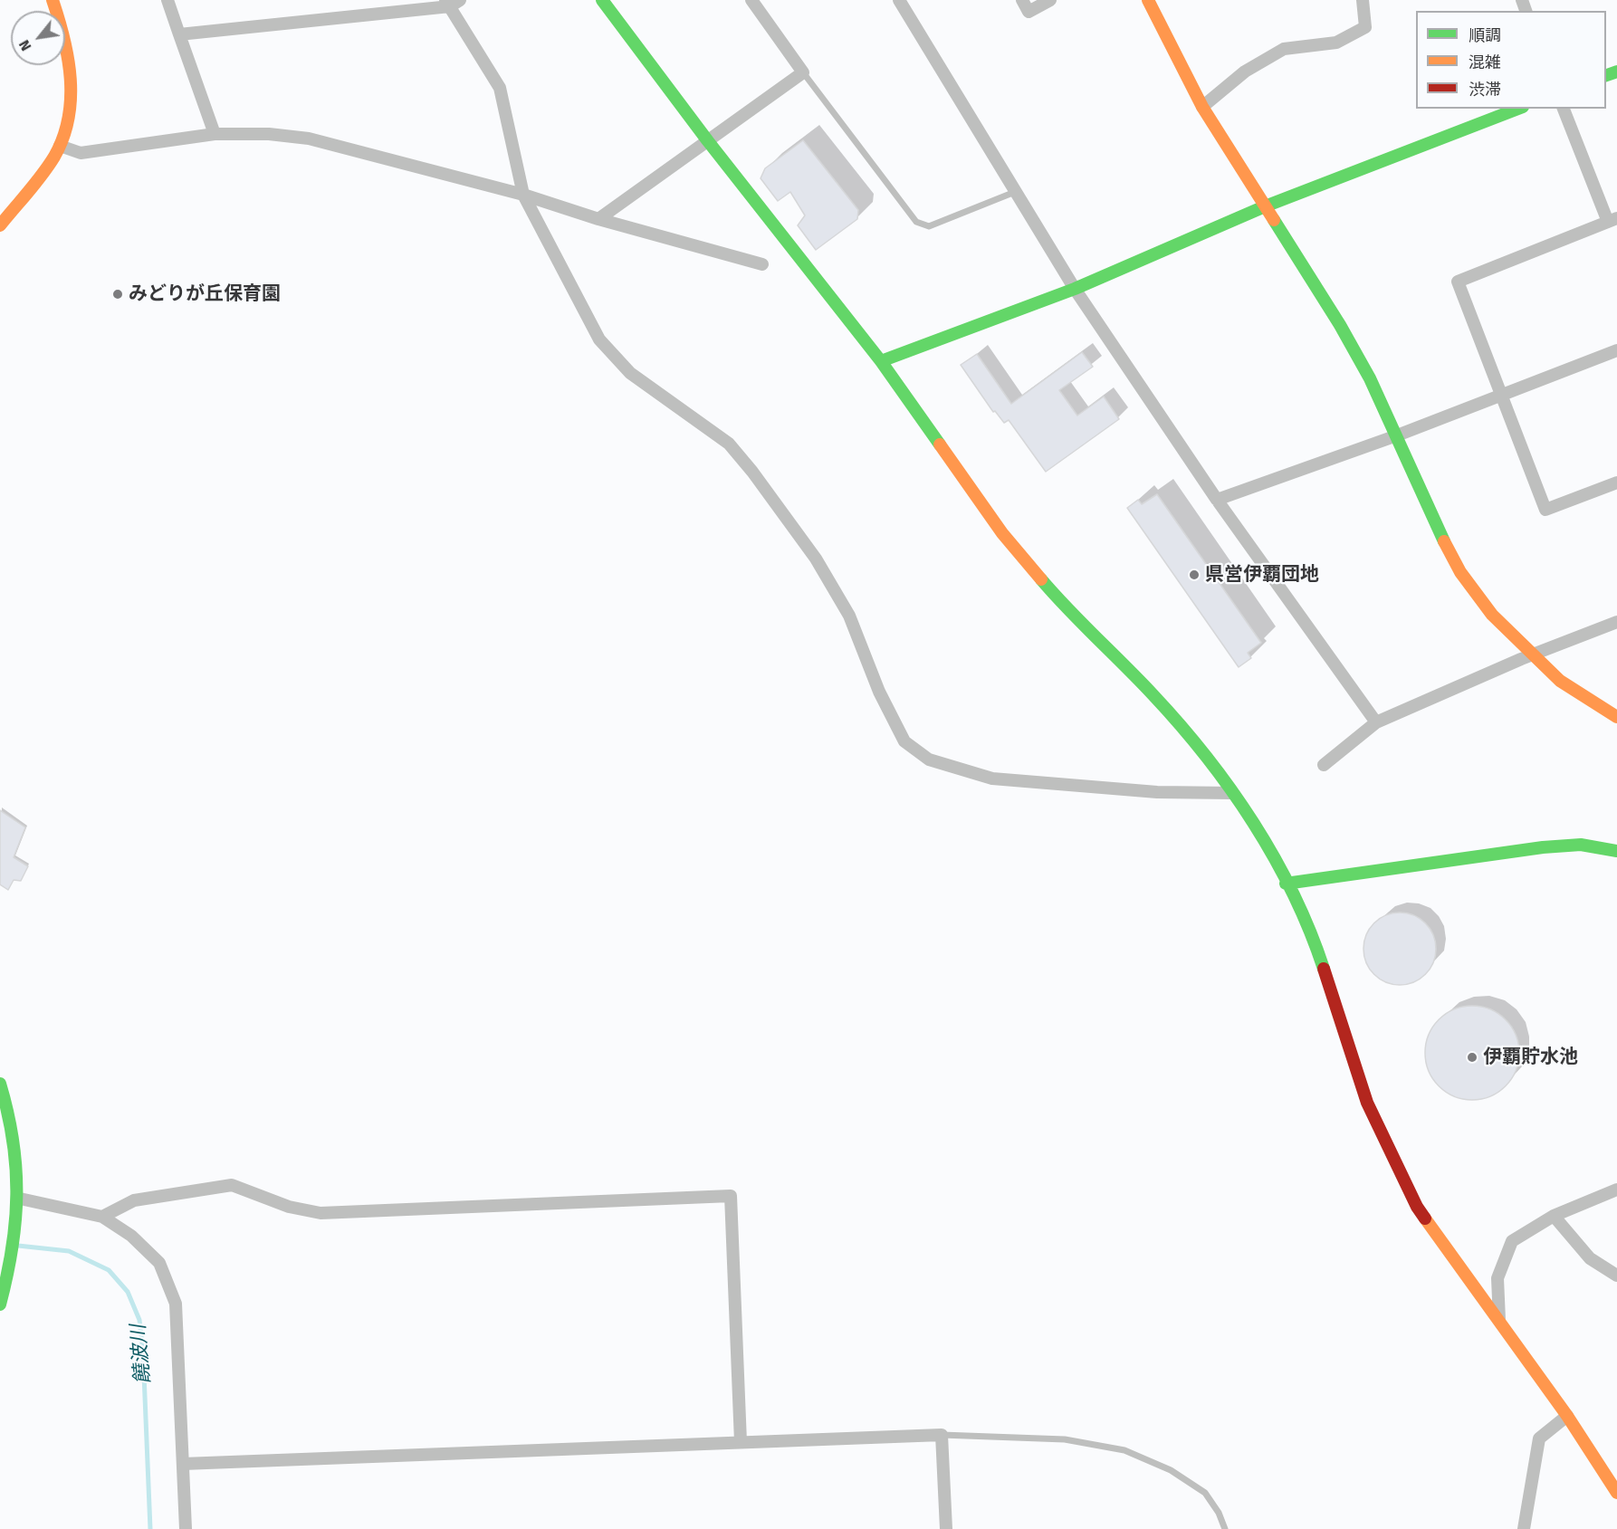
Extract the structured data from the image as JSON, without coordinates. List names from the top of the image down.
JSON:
{
  "water": ["饒波川"],
  "places": ["みどりが丘保育園", "県営伊覇団地", "伊覇貯水池"],
  "legend": ["順調", "混雑", "渋滞"],
  "north": "bottom left"
}
